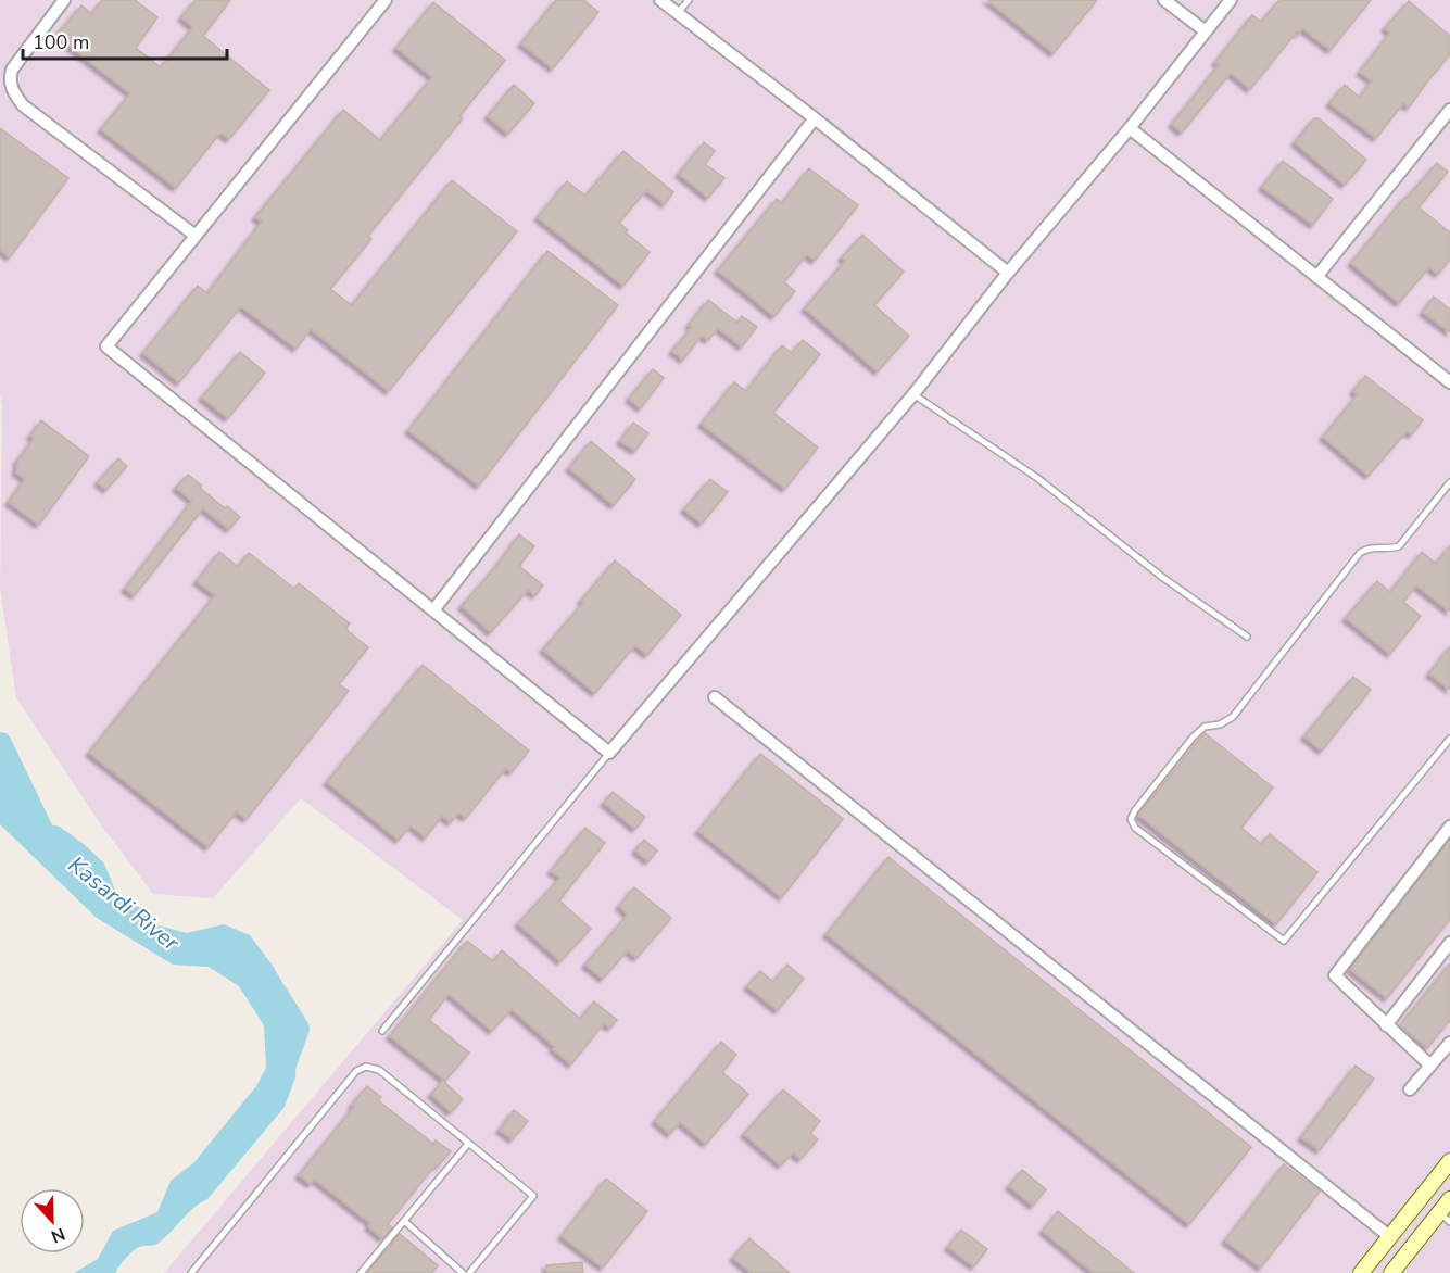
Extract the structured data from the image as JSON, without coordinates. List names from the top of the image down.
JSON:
{
  "water": ["Kasardi River"],
  "scale_bar": "100 m",
  "north": "bottom"
}
